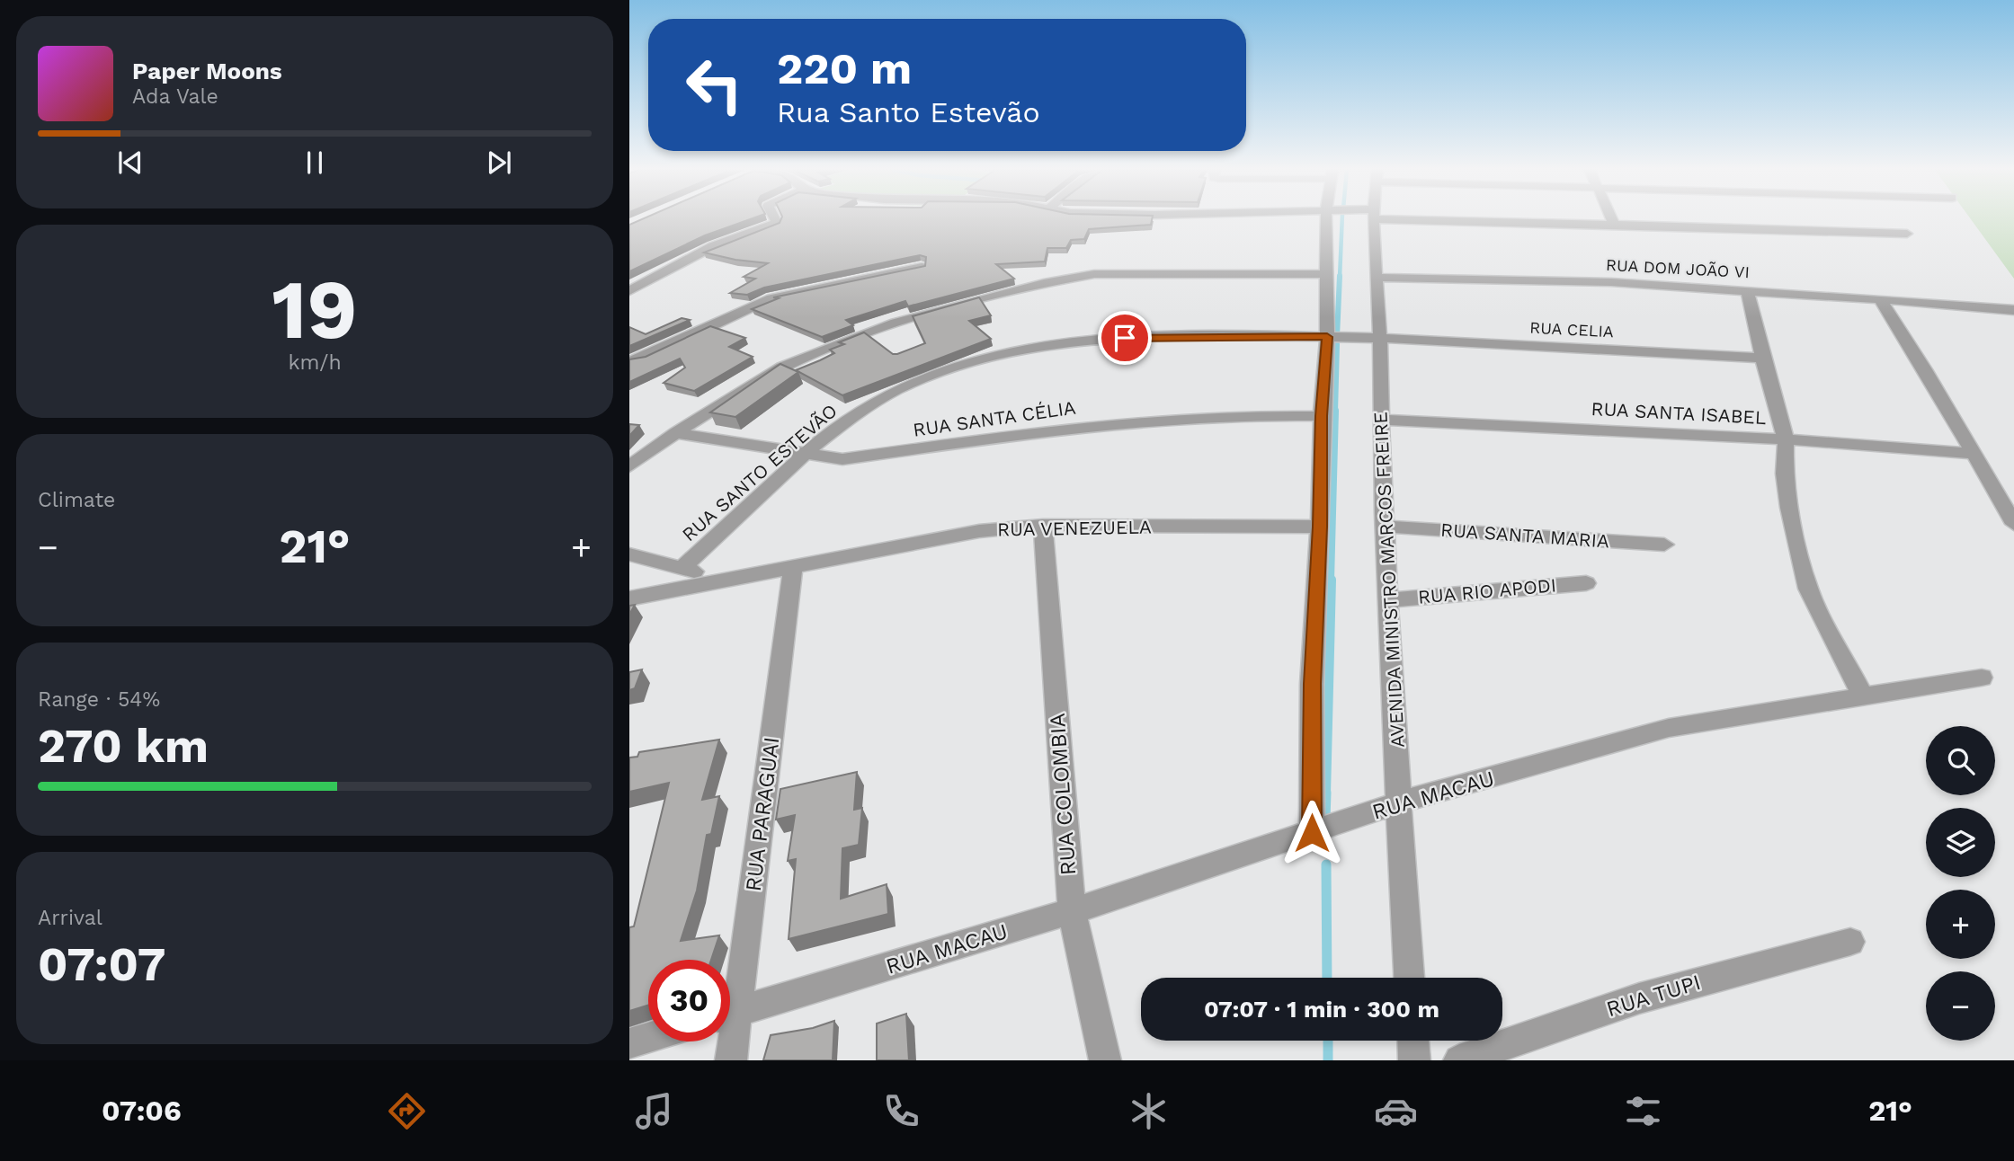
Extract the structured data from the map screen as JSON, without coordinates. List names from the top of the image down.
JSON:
{
  "streets": {
    "street": [
      "RUA DOM JOÃO VI",
      "RUA CELIA",
      "RUA SANTA ISABEL",
      "RUA SANTA CÉLIA",
      "RUA SANTO ESTEVÃO",
      "RUA VENEZUELA",
      "RUA SANTA MARIA",
      "AVENIDA MINISTRO MARCOS FREIRE",
      "RUA RIO APODI",
      "RUA COLOMBIA",
      "RUA MACAU",
      "RUA PARAGUAI",
      "RUA TUPI"
    ]
  },
  "crossings": [
    ["RUA DOM JOÃO VI", "AVENIDA MINISTRO MARCOS FREIRE"],
    ["RUA CELIA", "RUA SANTO ESTEVÃO"],
    ["RUA CELIA", "AVENIDA MINISTRO MARCOS FREIRE"],
    ["RUA SANTA ISABEL", "AVENIDA MINISTRO MARCOS FREIRE"],
    ["RUA SANTA CÉLIA", "RUA SANTO ESTEVÃO"],
    ["RUA SANTO ESTEVÃO", "AVENIDA MINISTRO MARCOS FREIRE"],
    ["RUA VENEZUELA", "RUA COLOMBIA"],
    ["RUA VENEZUELA", "RUA PARAGUAI"],
    ["RUA SANTA MARIA", "AVENIDA MINISTRO MARCOS FREIRE"],
    ["AVENIDA MINISTRO MARCOS FREIRE", "RUA RIO APODI"],
    ["AVENIDA MINISTRO MARCOS FREIRE", "RUA MACAU"],
    ["RUA COLOMBIA", "RUA MACAU"]
  ],
  "page": {
    "turn": ["220 m", "Rua Santo Estevão"],
    "song": ["Paper Moons", "Ada Vale"],
    "tile": [
      ["19", "km/h"],
      "Climate",
      ["Range · 54%", "270 km"],
      ["Arrival", "07:07"]
    ],
    "heat": ["−", "21°", "+"],
    "map_buttons": ["+", "−"],
    "limit": "30",
    "trip": "07:07 · 1 min · 300 m",
    "tabs": ["07:06", "21°"]
  }
}
